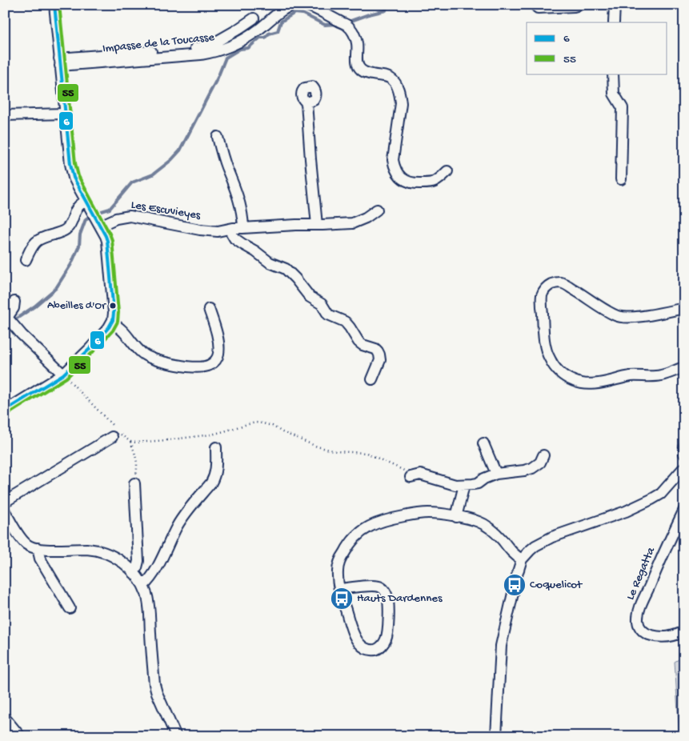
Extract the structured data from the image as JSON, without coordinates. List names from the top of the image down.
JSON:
{
  "streets": {
    "street": ["Impasse de la Toucasse", "Les Escuvieyes", "Le Regatta"]
  },
  "places": {
    "other": ["Abeilles d'Or"],
    "bus stop": ["Coquelicot", "Hauts Dardennes"]
  },
  "lines": ["transit line 6", "transit line 55"],
  "legend": ["6", "55"]
}
